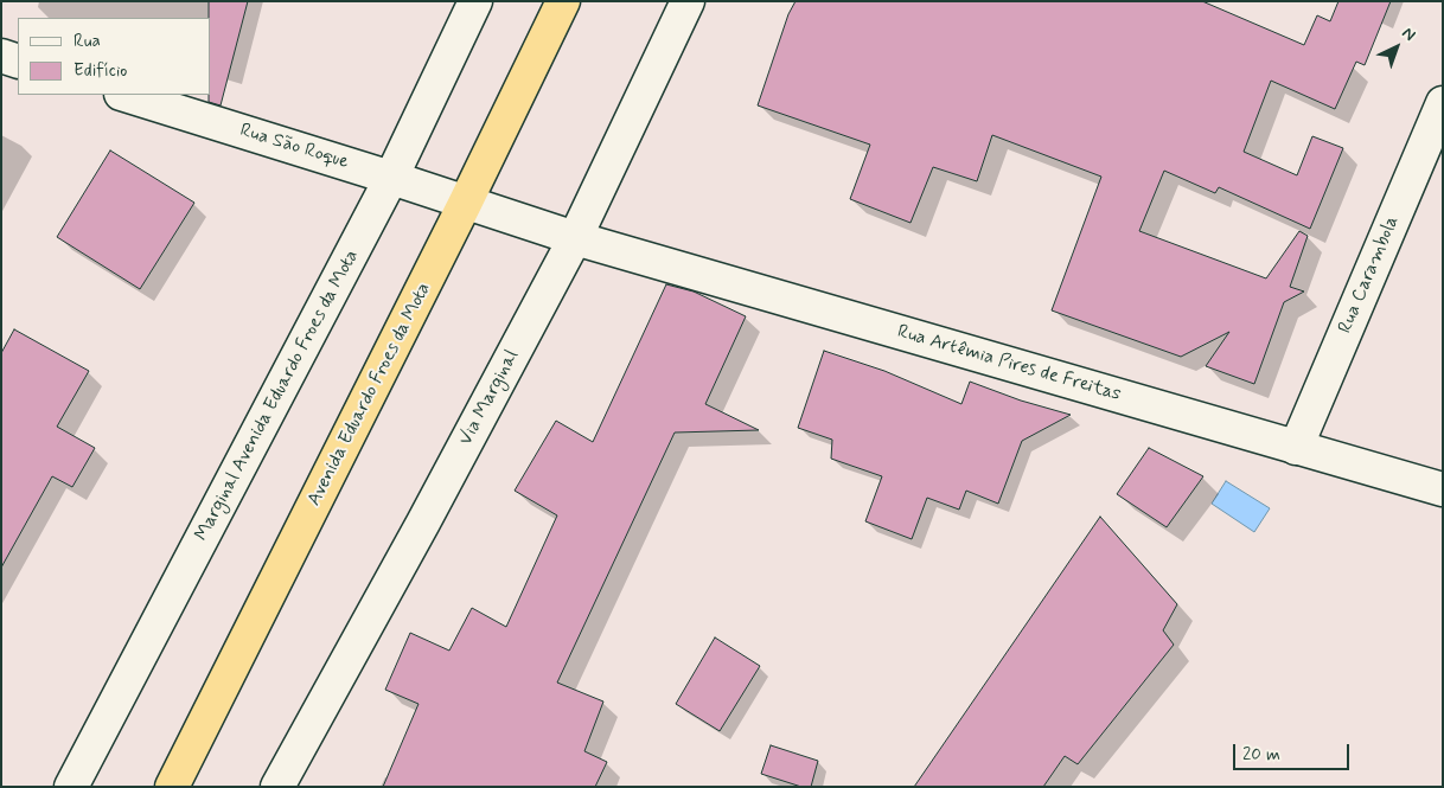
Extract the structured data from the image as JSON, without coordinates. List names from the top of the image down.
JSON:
{
  "streets": {
    "highway": ["Avenida Eduardo Froes da Mota"],
    "street": [
      "Rua São Roque",
      "Rua Carambola",
      "Rua Artêmia Pires de Freitas",
      "Marginal Avenida Eduardo Froes da Mota",
      "Via Marginal"
    ]
  },
  "crossings": [
    ["Rua São Roque", "Rua Artêmia Pires de Freitas"],
    ["Rua São Roque", "Avenida Eduardo Froes da Mota"],
    ["Rua São Roque", "Marginal Avenida Eduardo Froes da Mota"],
    ["Rua Carambola", "Rua Artêmia Pires de Freitas"],
    ["Rua Artêmia Pires de Freitas", "Avenida Eduardo Froes da Mota"],
    ["Rua Artêmia Pires de Freitas", "Via Marginal"]
  ],
  "legend": ["Rua", "Edifício"],
  "scale_bar": "20 m",
  "north": "top right"
}
